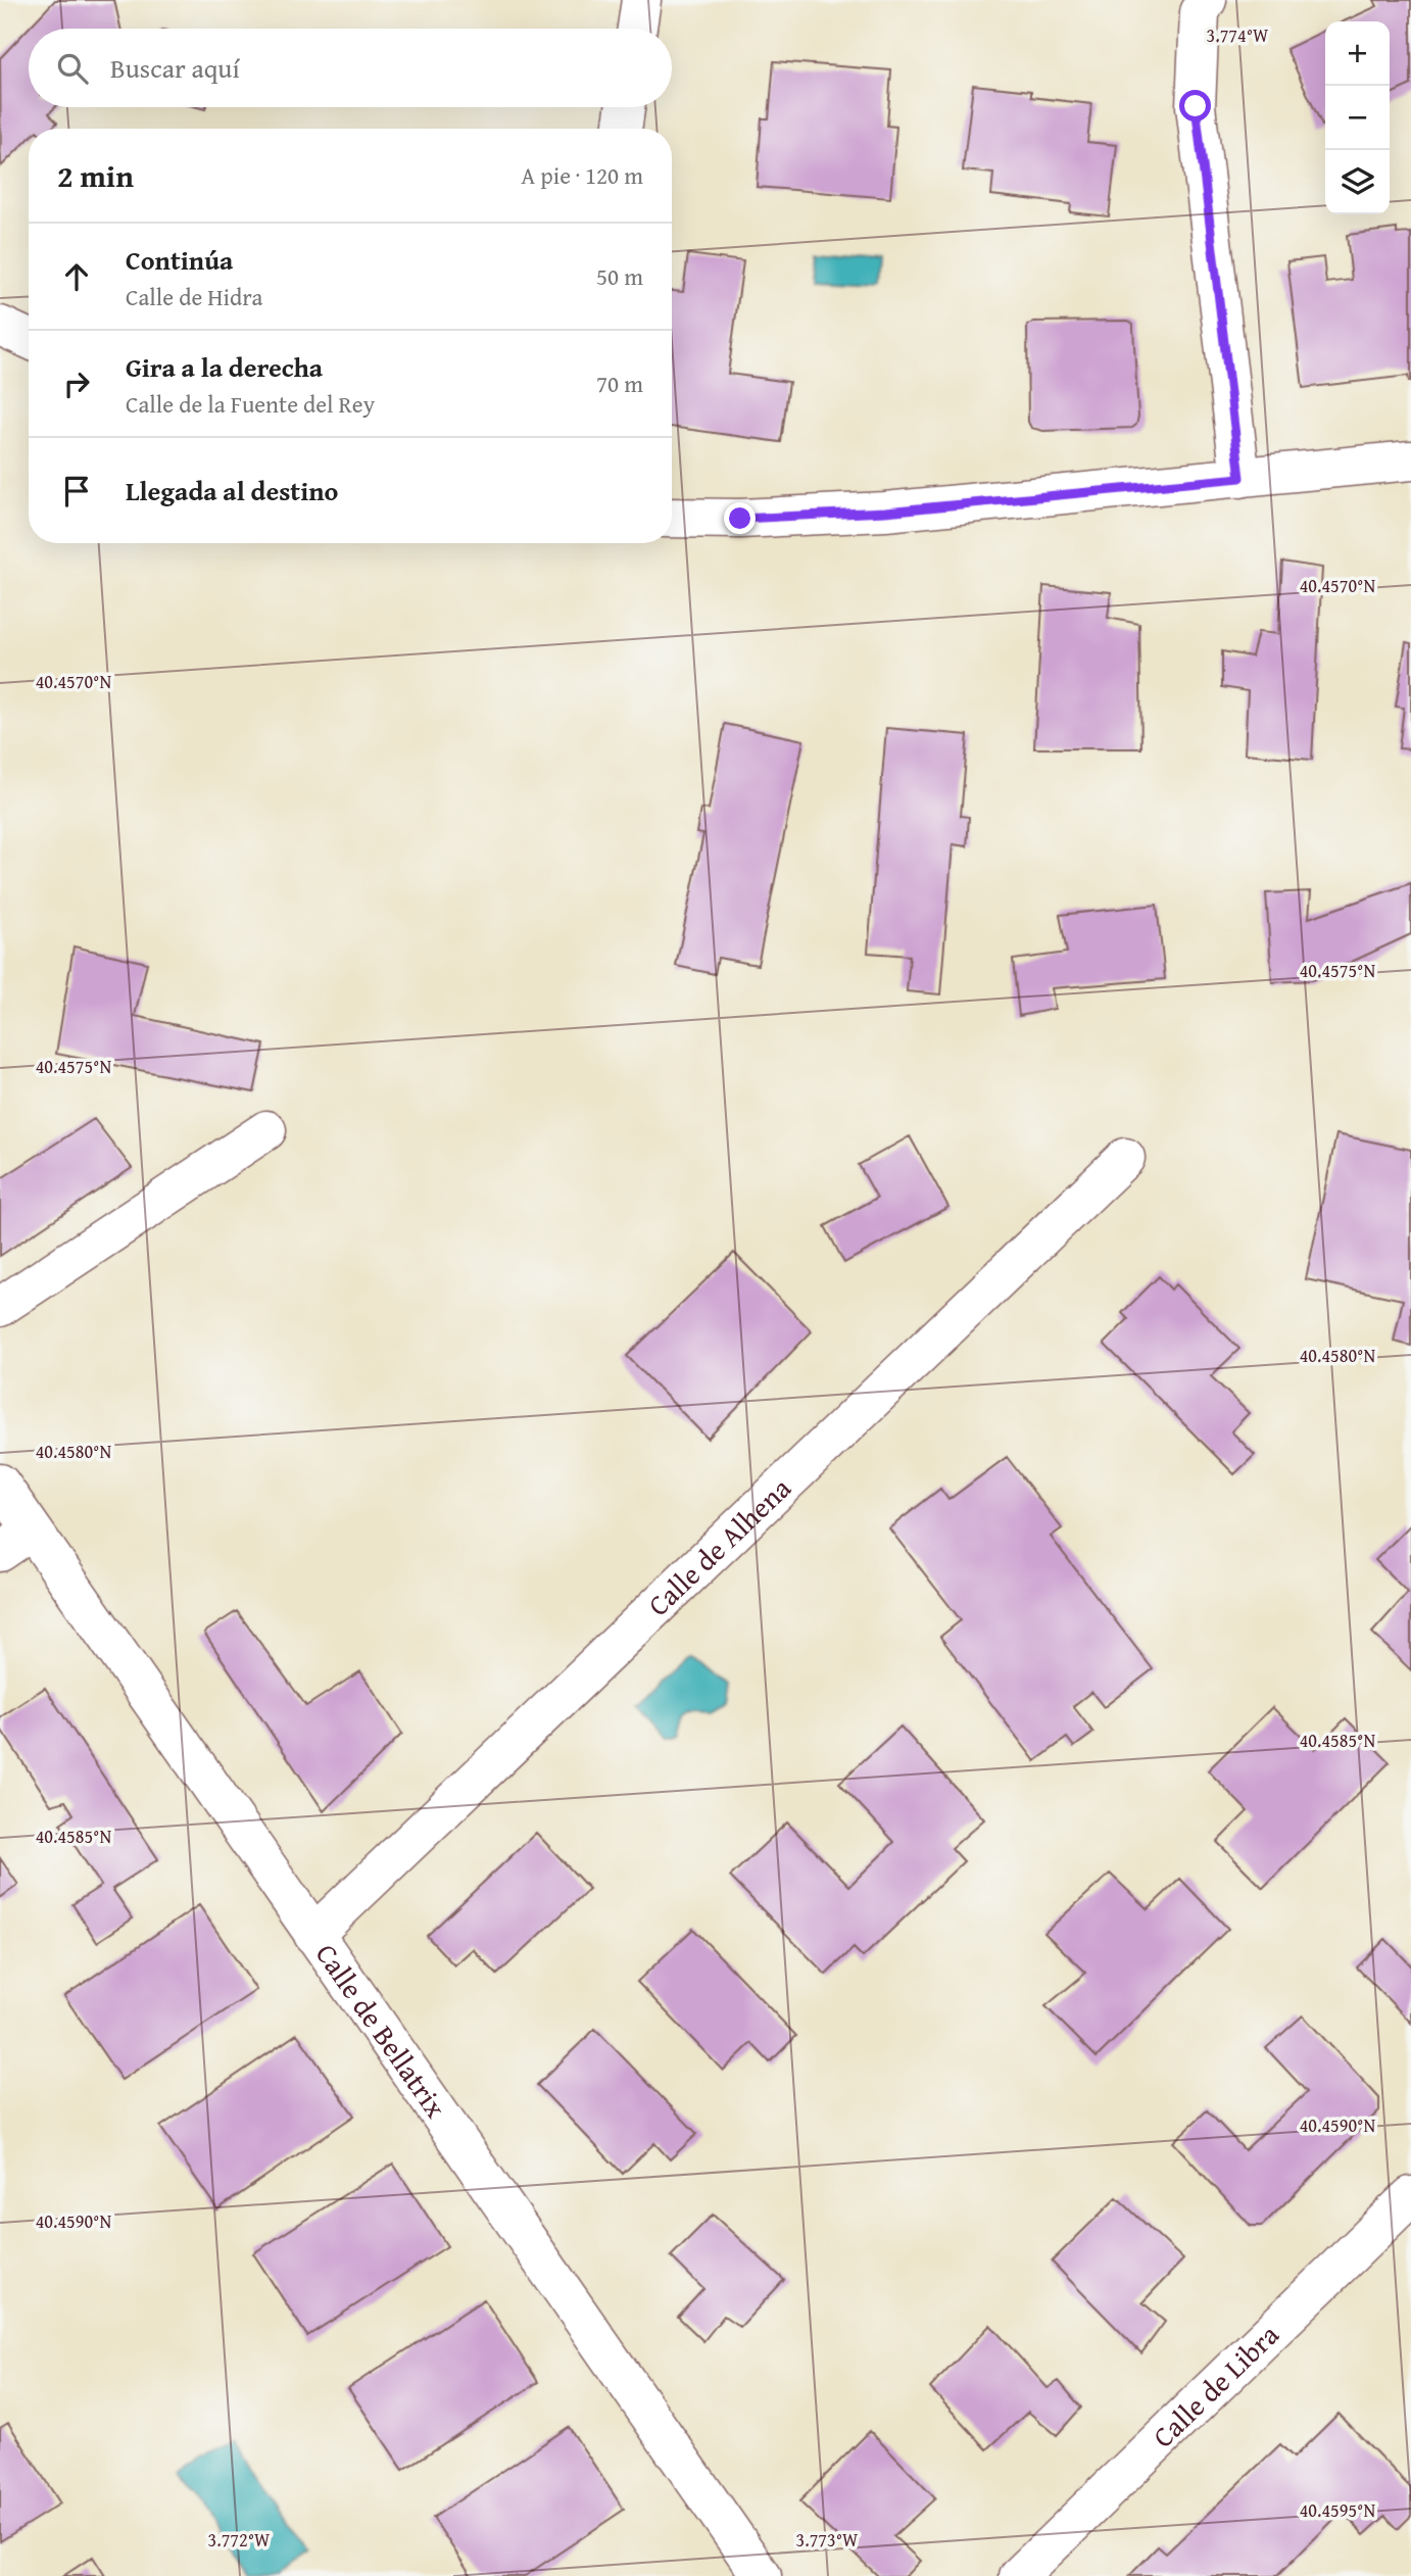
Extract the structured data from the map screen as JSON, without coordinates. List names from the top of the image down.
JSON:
{
  "streets": {
    "street": ["Calle de Alhena", "Calle de Bellatrix", "Calle de Libra"]
  },
  "crossings": [
    ["Calle de Alhena", "Calle de Bellatrix"]
  ],
  "page": {
    "map_buttons": ["+", "−"],
    "search": "Buscar aquí",
    "heading": ["2 min", "A pie · 120 m"],
    "list": [
      ["Continúa", "Calle de Hidra", "50 m"],
      ["Gira a la derecha", "Calle de la Fuente del Rey", "70 m"],
      "Llegada al destino"
    ]
  },
  "coordinates": [
    "3.774°W",
    "40.4570°N",
    "40.4575°N",
    "40.4580°N",
    "40.4585°N",
    "40.4590°N",
    "40.4595°N",
    "3.772°W",
    "3.773°W"
  ]
}
